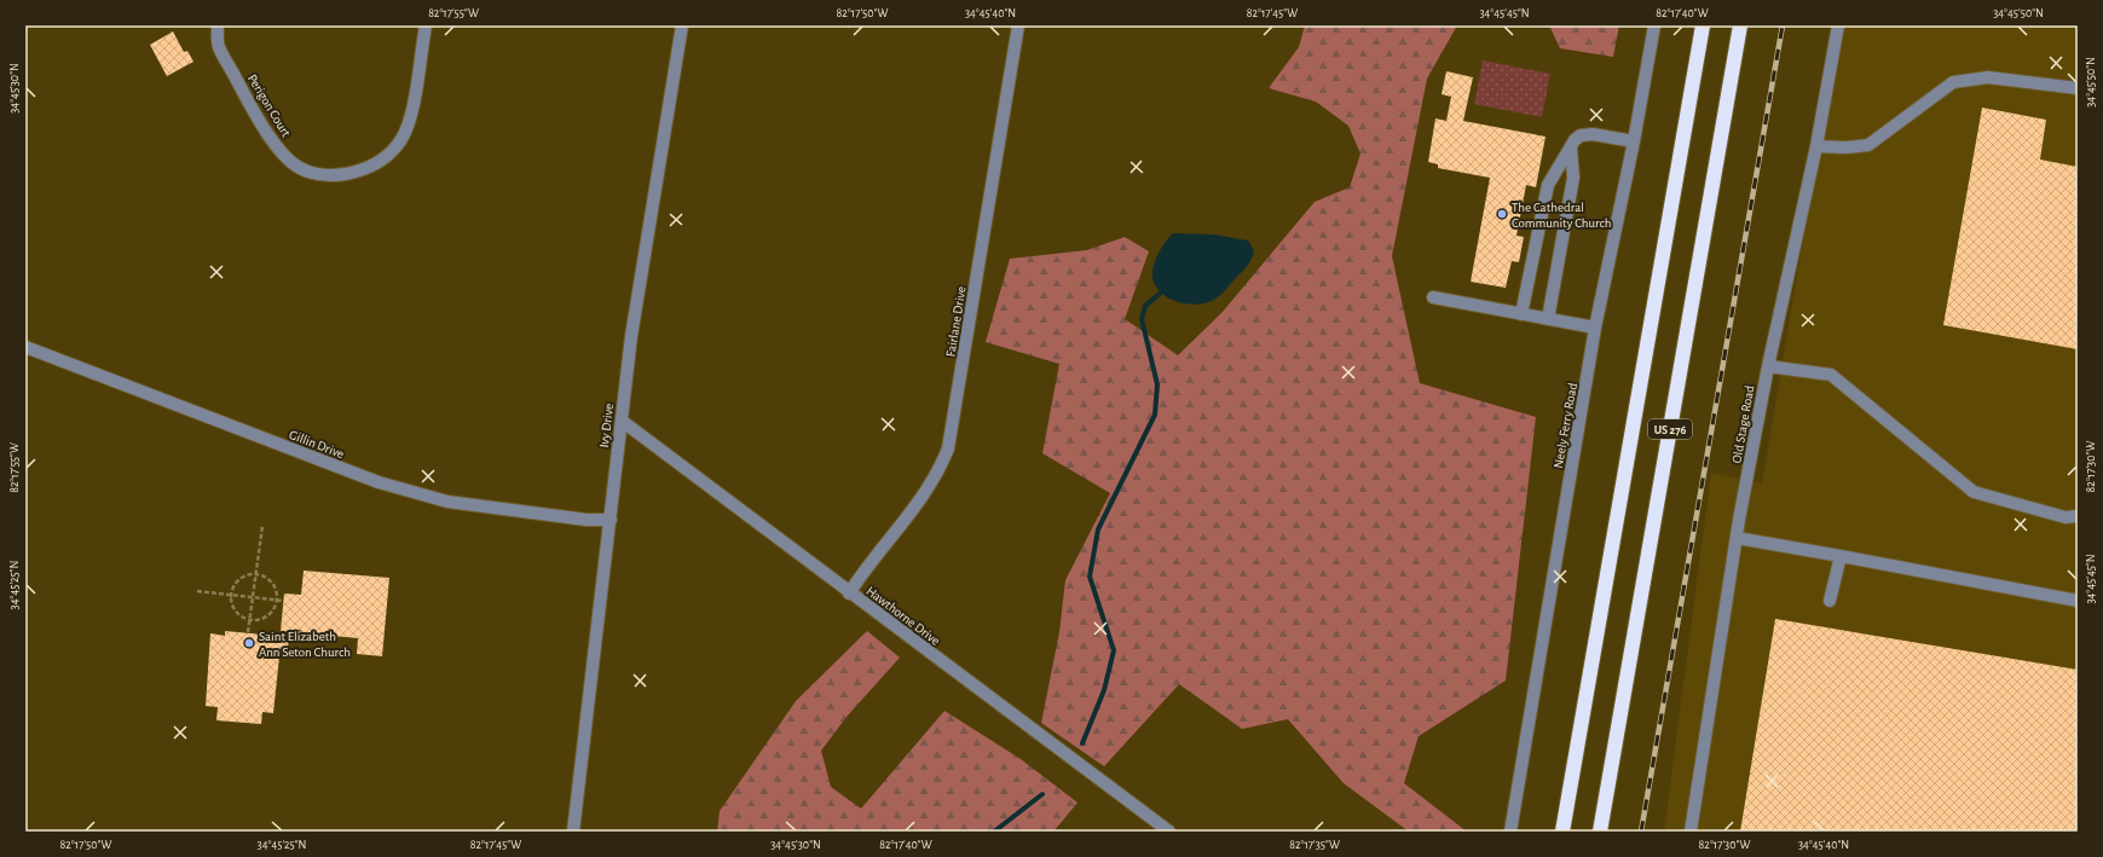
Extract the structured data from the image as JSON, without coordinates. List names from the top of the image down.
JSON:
{
  "streets": {
    "highway": ["US 276"],
    "street": [
      "Perigon Court",
      "Fairlane Drive",
      "Old Stage Road",
      "Ivy Drive",
      "Neely Ferry Road",
      "Gillin Drive",
      "Hawthorne Drive"
    ]
  },
  "crossings": [
    ["Fairlane Drive", "Hawthorne Drive"],
    ["Ivy Drive", "Gillin Drive"],
    ["Ivy Drive", "Hawthorne Drive"]
  ],
  "places": ["The Cathedral Community Church", "Saint Elizabeth Ann Seton Church"],
  "coordinates": [
    "82°17'55\"W",
    "82°17'50\"W",
    "34°45'40\"N",
    "82°17'45\"W",
    "34°45'45\"N",
    "82°17'40\"W",
    "34°45'50\"N",
    "34°45'30\"N",
    "82°17'30\"W",
    "34°45'25\"N",
    "82°17'35\"W"
  ]
}
